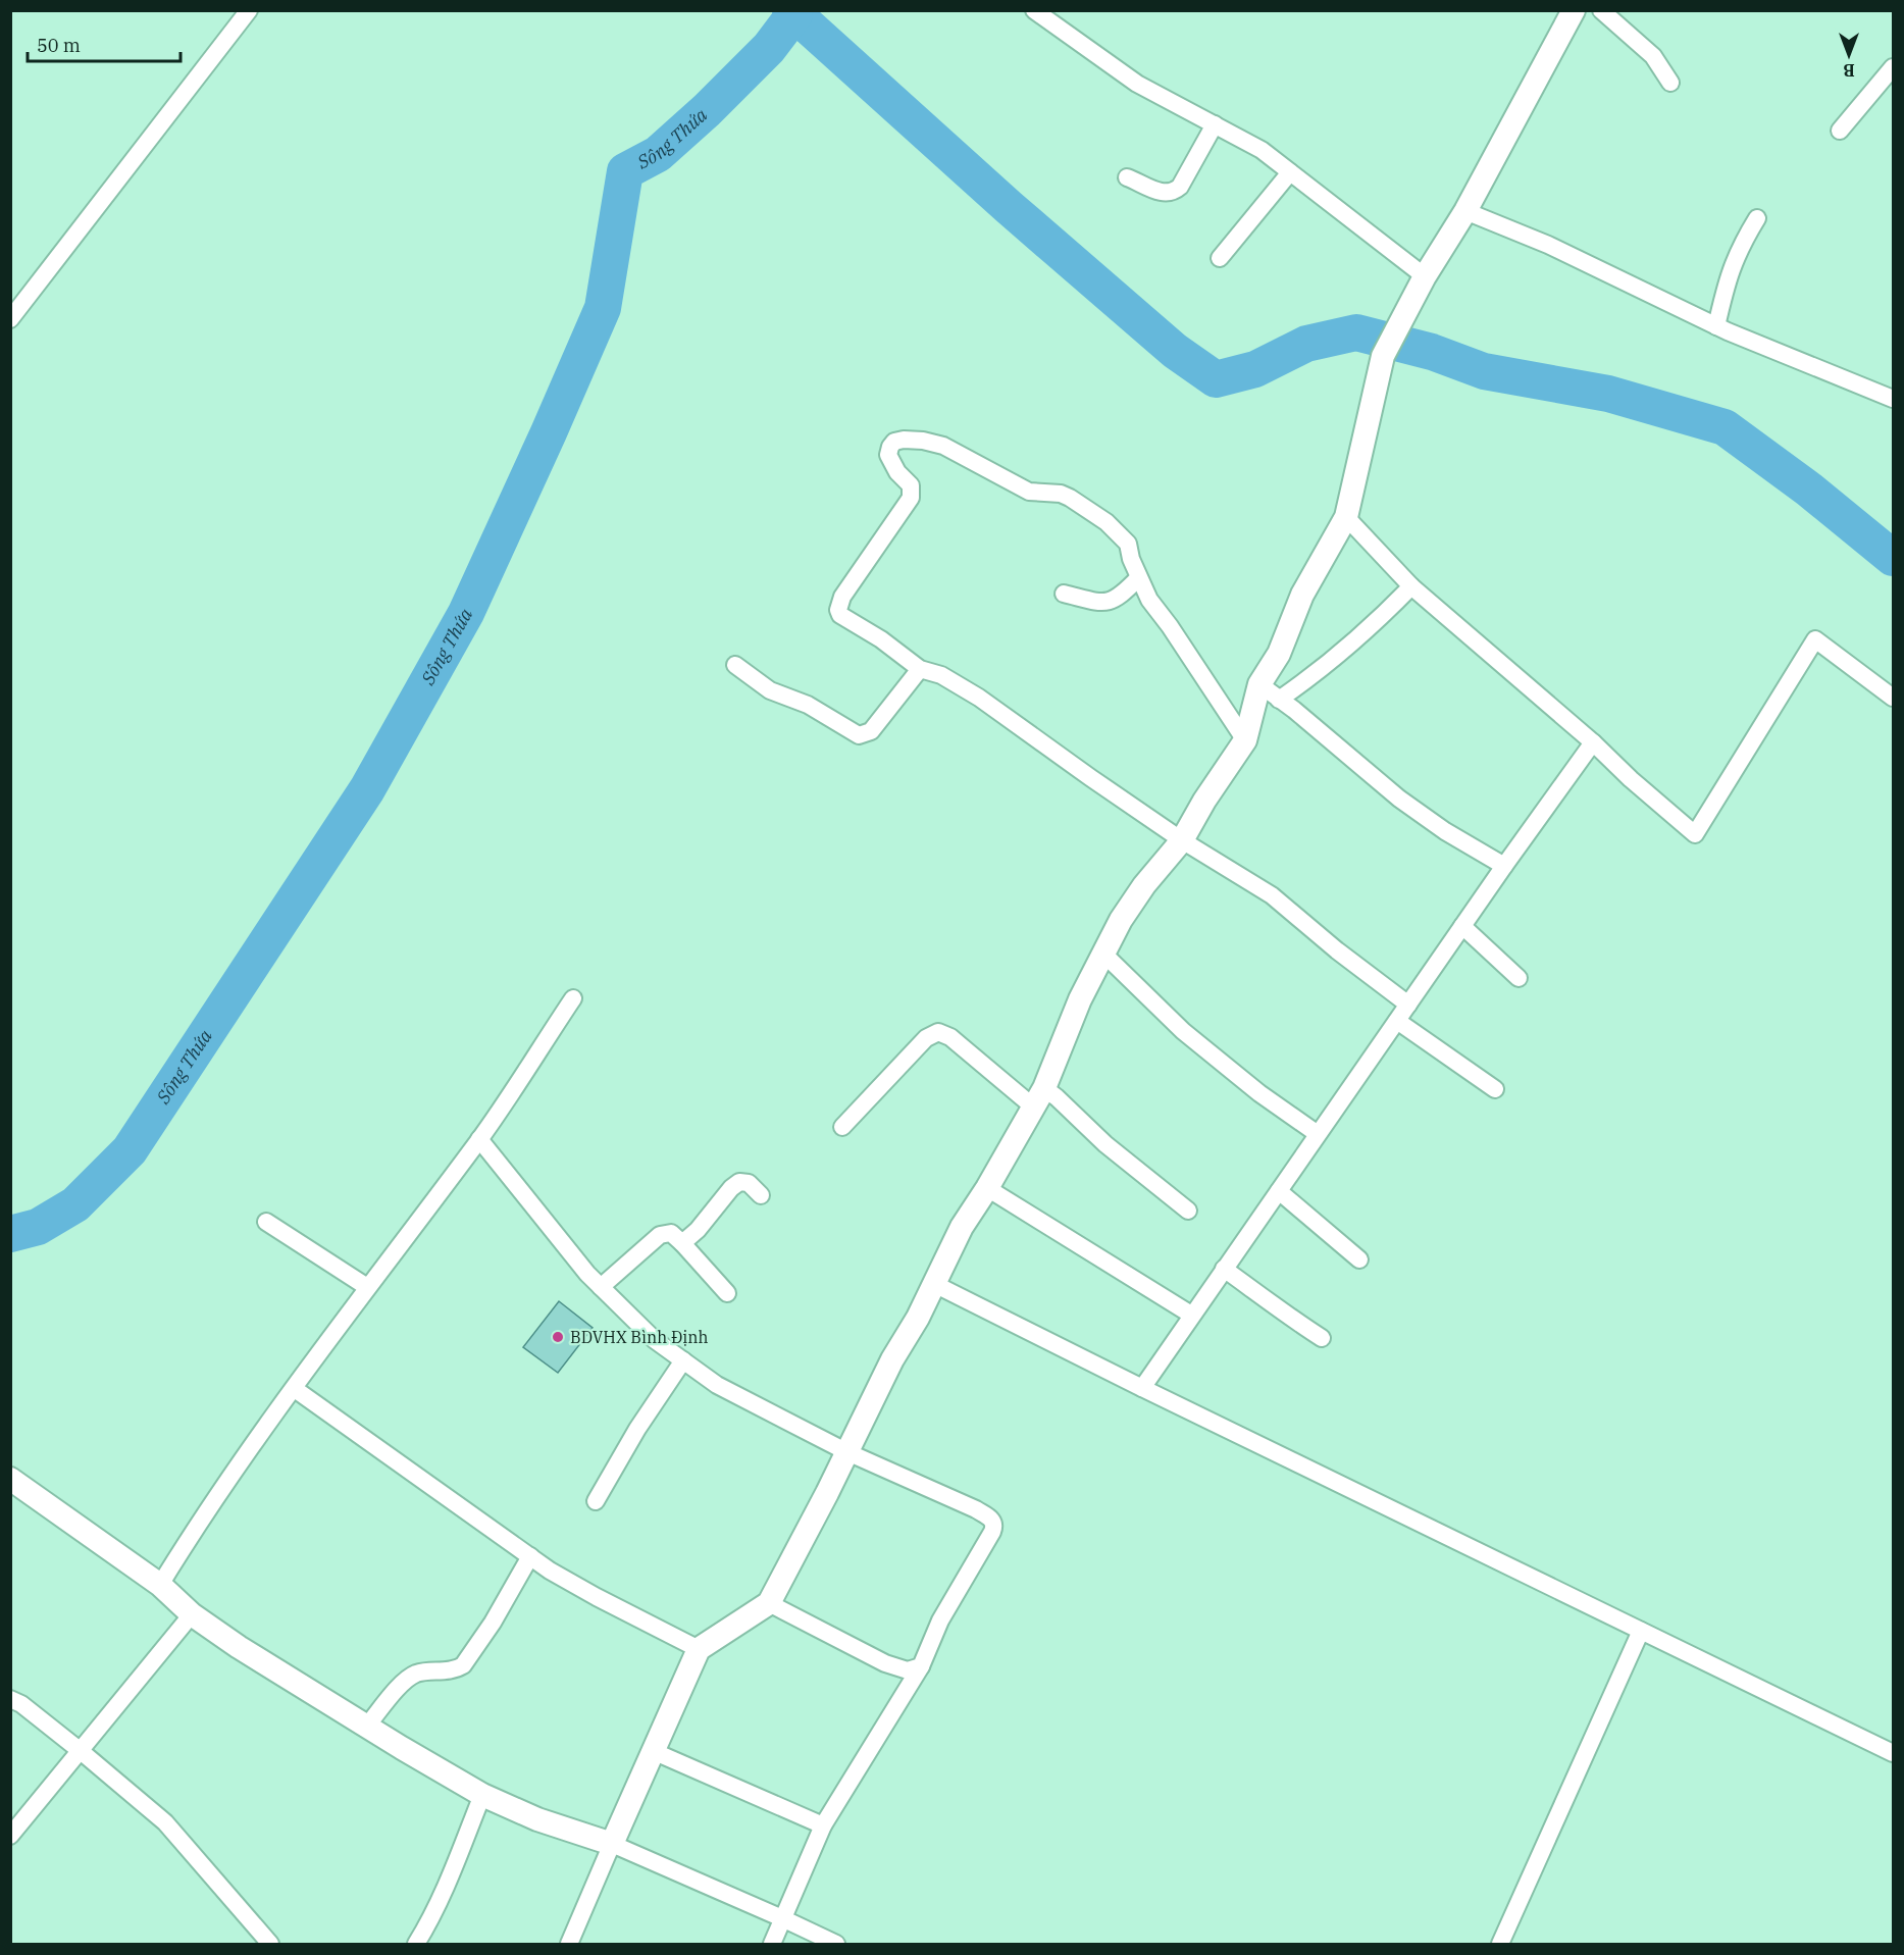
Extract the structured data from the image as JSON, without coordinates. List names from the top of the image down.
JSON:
{
  "water": ["Sông Thứa"],
  "places": ["BDVHX Bình Định"],
  "scale_bar": "50 m",
  "north": "bottom"
}
